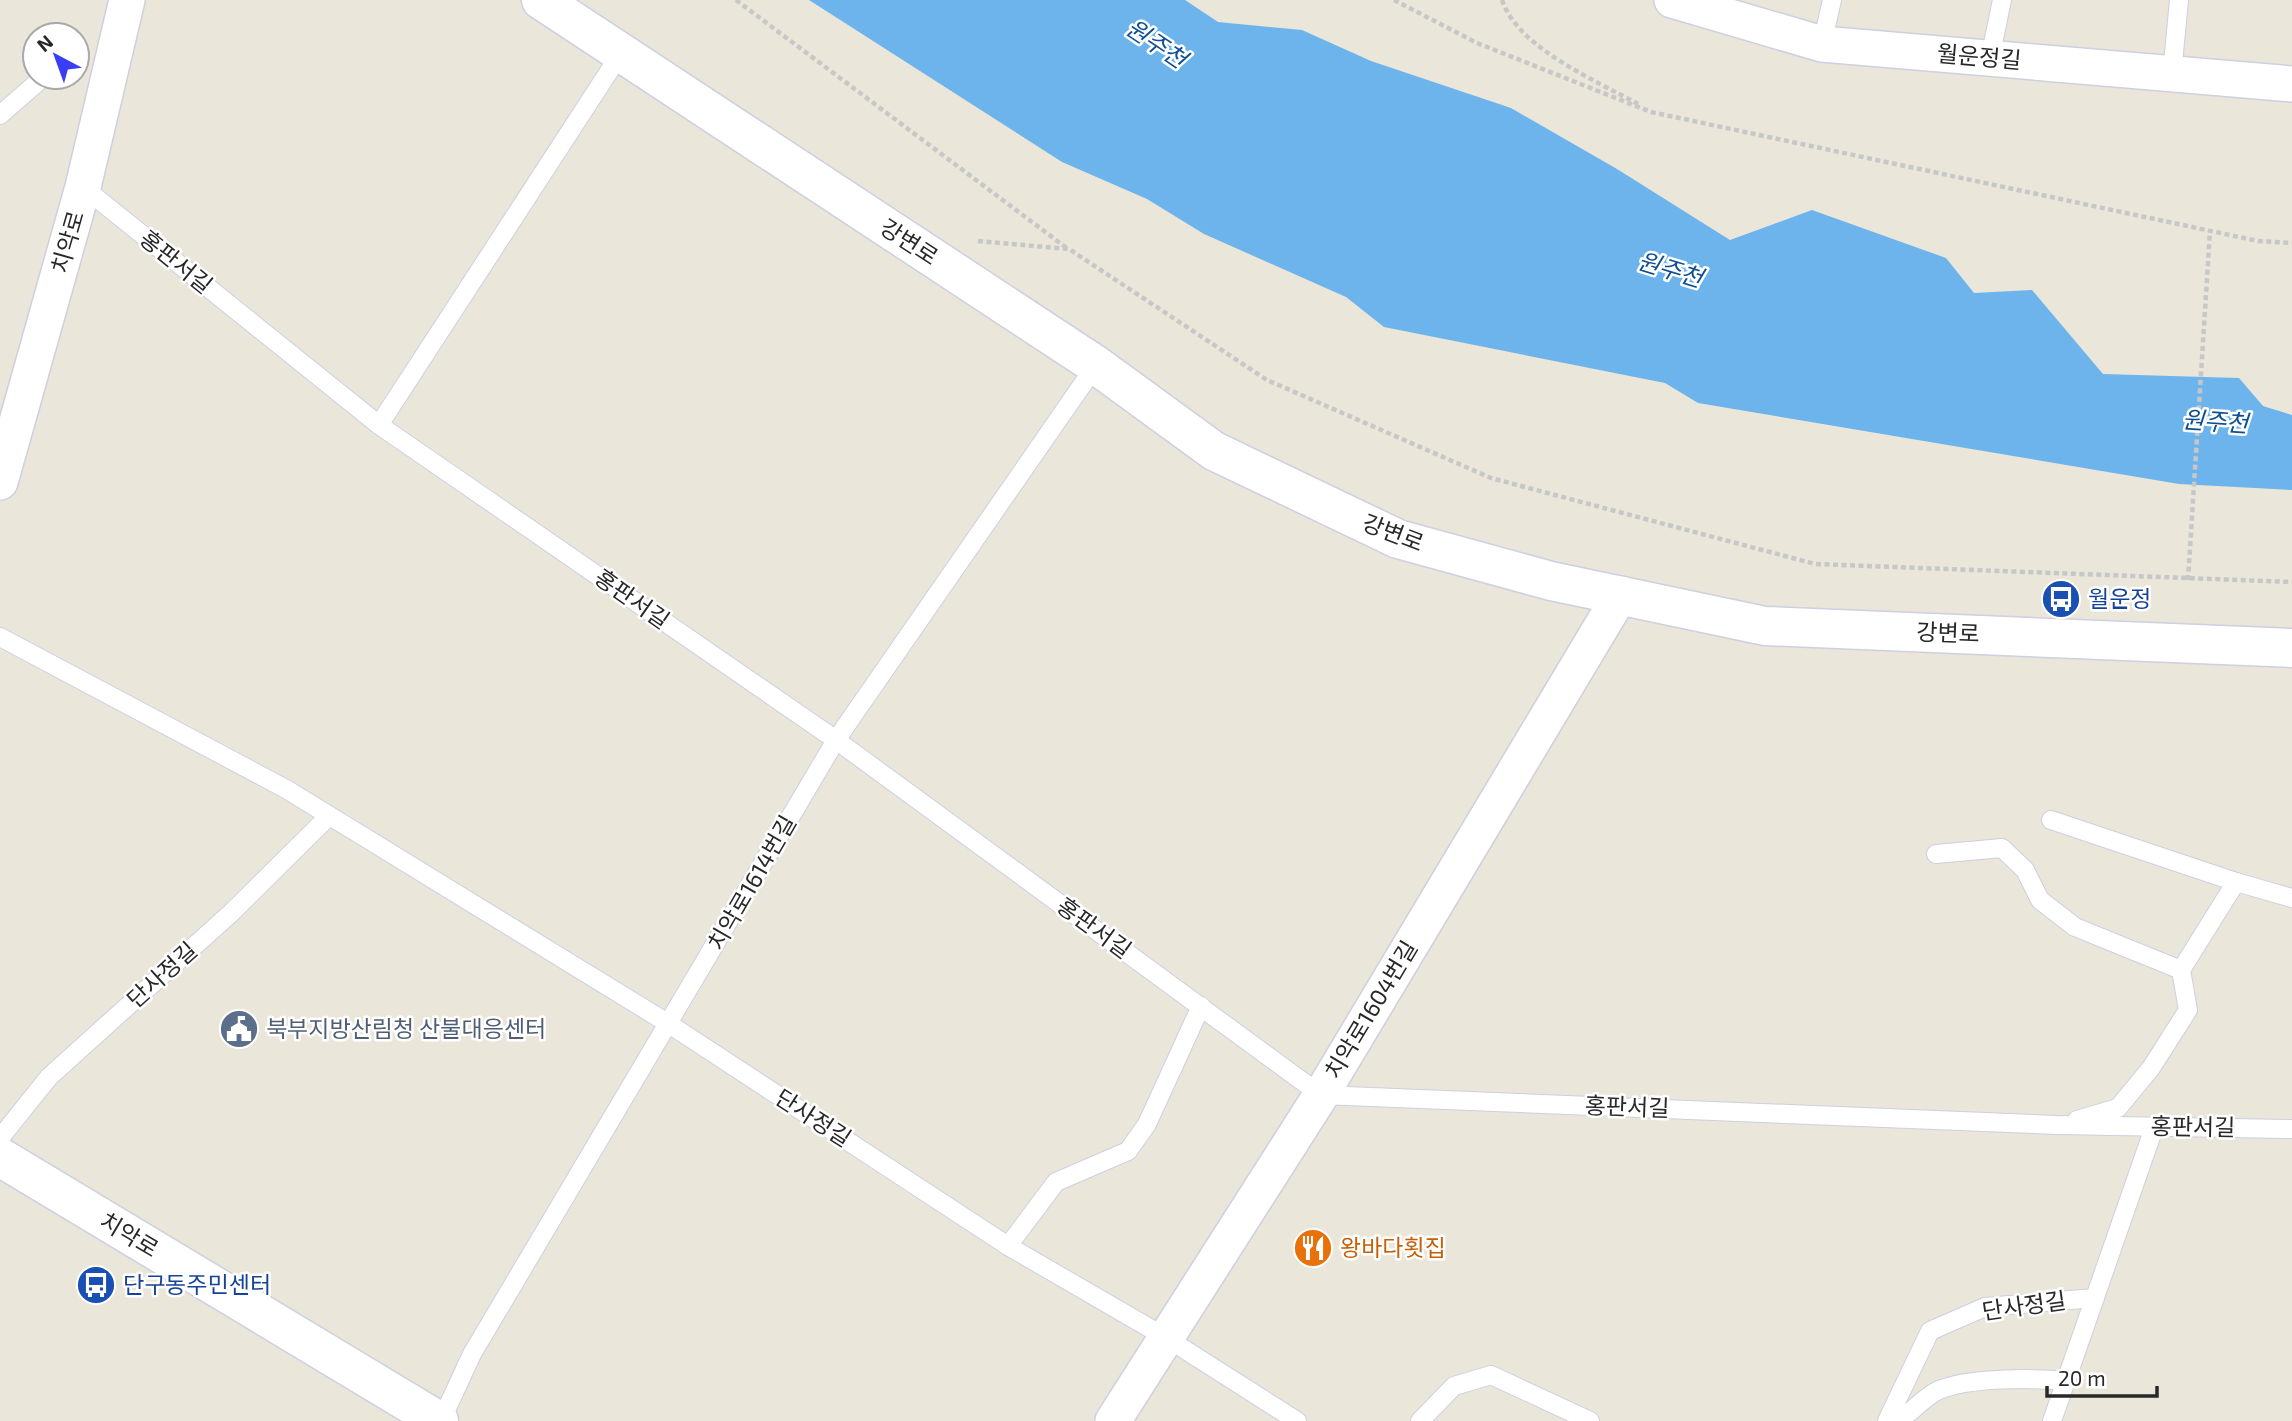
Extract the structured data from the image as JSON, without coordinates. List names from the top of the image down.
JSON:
{
  "streets": {
    "street": [
      "월운정길",
      "치악로",
      "강변로",
      "치악로1604번길"
    ],
    "lane": ["홍판서길", "치악로1614번길", "단사정길"]
  },
  "crossings": [
    ["치악로", "홍판서길"],
    ["치악로", "치악로1614번길"],
    ["강변로", "치악로1614번길"],
    ["강변로", "치악로1604번길"],
    ["홍판서길", "치악로1614번길"],
    ["홍판서길", "단사정길"],
    ["홍판서길", "치악로1604번길"],
    ["치악로1614번길", "단사정길"],
    ["단사정길", "치악로1604번길"]
  ],
  "water": ["원주천"],
  "places": {
    "bus stop": ["월운정", "단구동주민센터"],
    "public building": ["북부지방산림청 산불대응센터"],
    "restaurant": ["왕바다횟집"]
  },
  "scale_bar": "20 m",
  "north": "top left"
}
